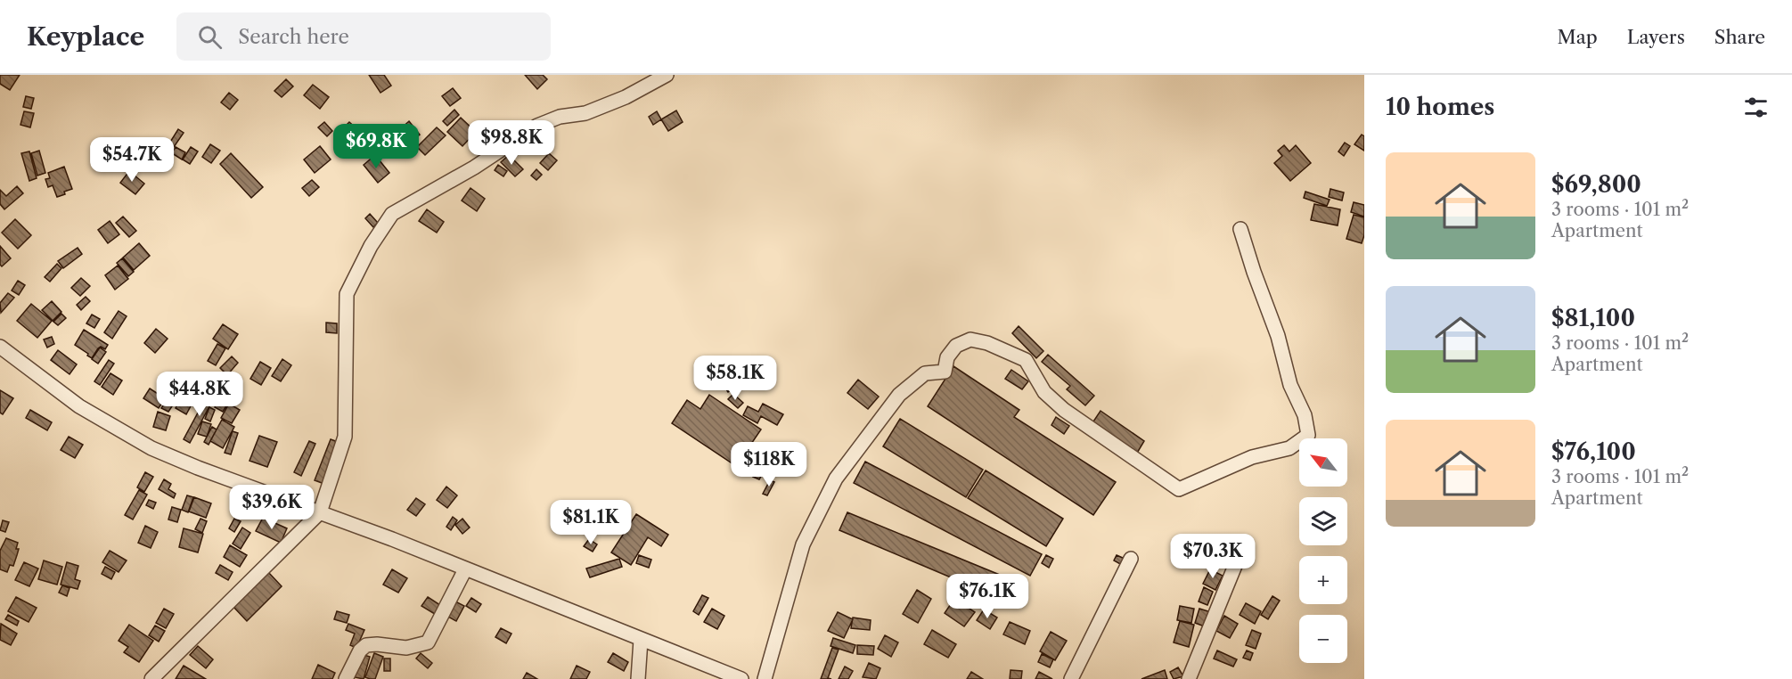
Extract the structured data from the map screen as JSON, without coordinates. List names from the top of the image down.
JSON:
{
  "north": "top left",
  "page": {
    "header": "Keyplace",
    "search": "Search here",
    "nav": ["Map", "Layers", "Share"],
    "heading": "10 homes",
    "price": [
      "$98.8K",
      "$69.8K",
      "$54.7K",
      "$58.1K",
      "$44.8K",
      "$118K",
      "$39.6K",
      "$81.1K",
      "$70.3K",
      "$76.1K"
    ],
    "list": [
      {
        "name": "$69,800",
        "note": "3 rooms · 101 m² · Apartment"
      },
      {
        "name": "$81,100",
        "note": "3 rooms · 101 m² · Apartment"
      },
      {
        "name": "$76,100",
        "note": "3 rooms · 101 m² · Apartment"
      }
    ],
    "map_buttons": ["+", "−"]
  }
}
